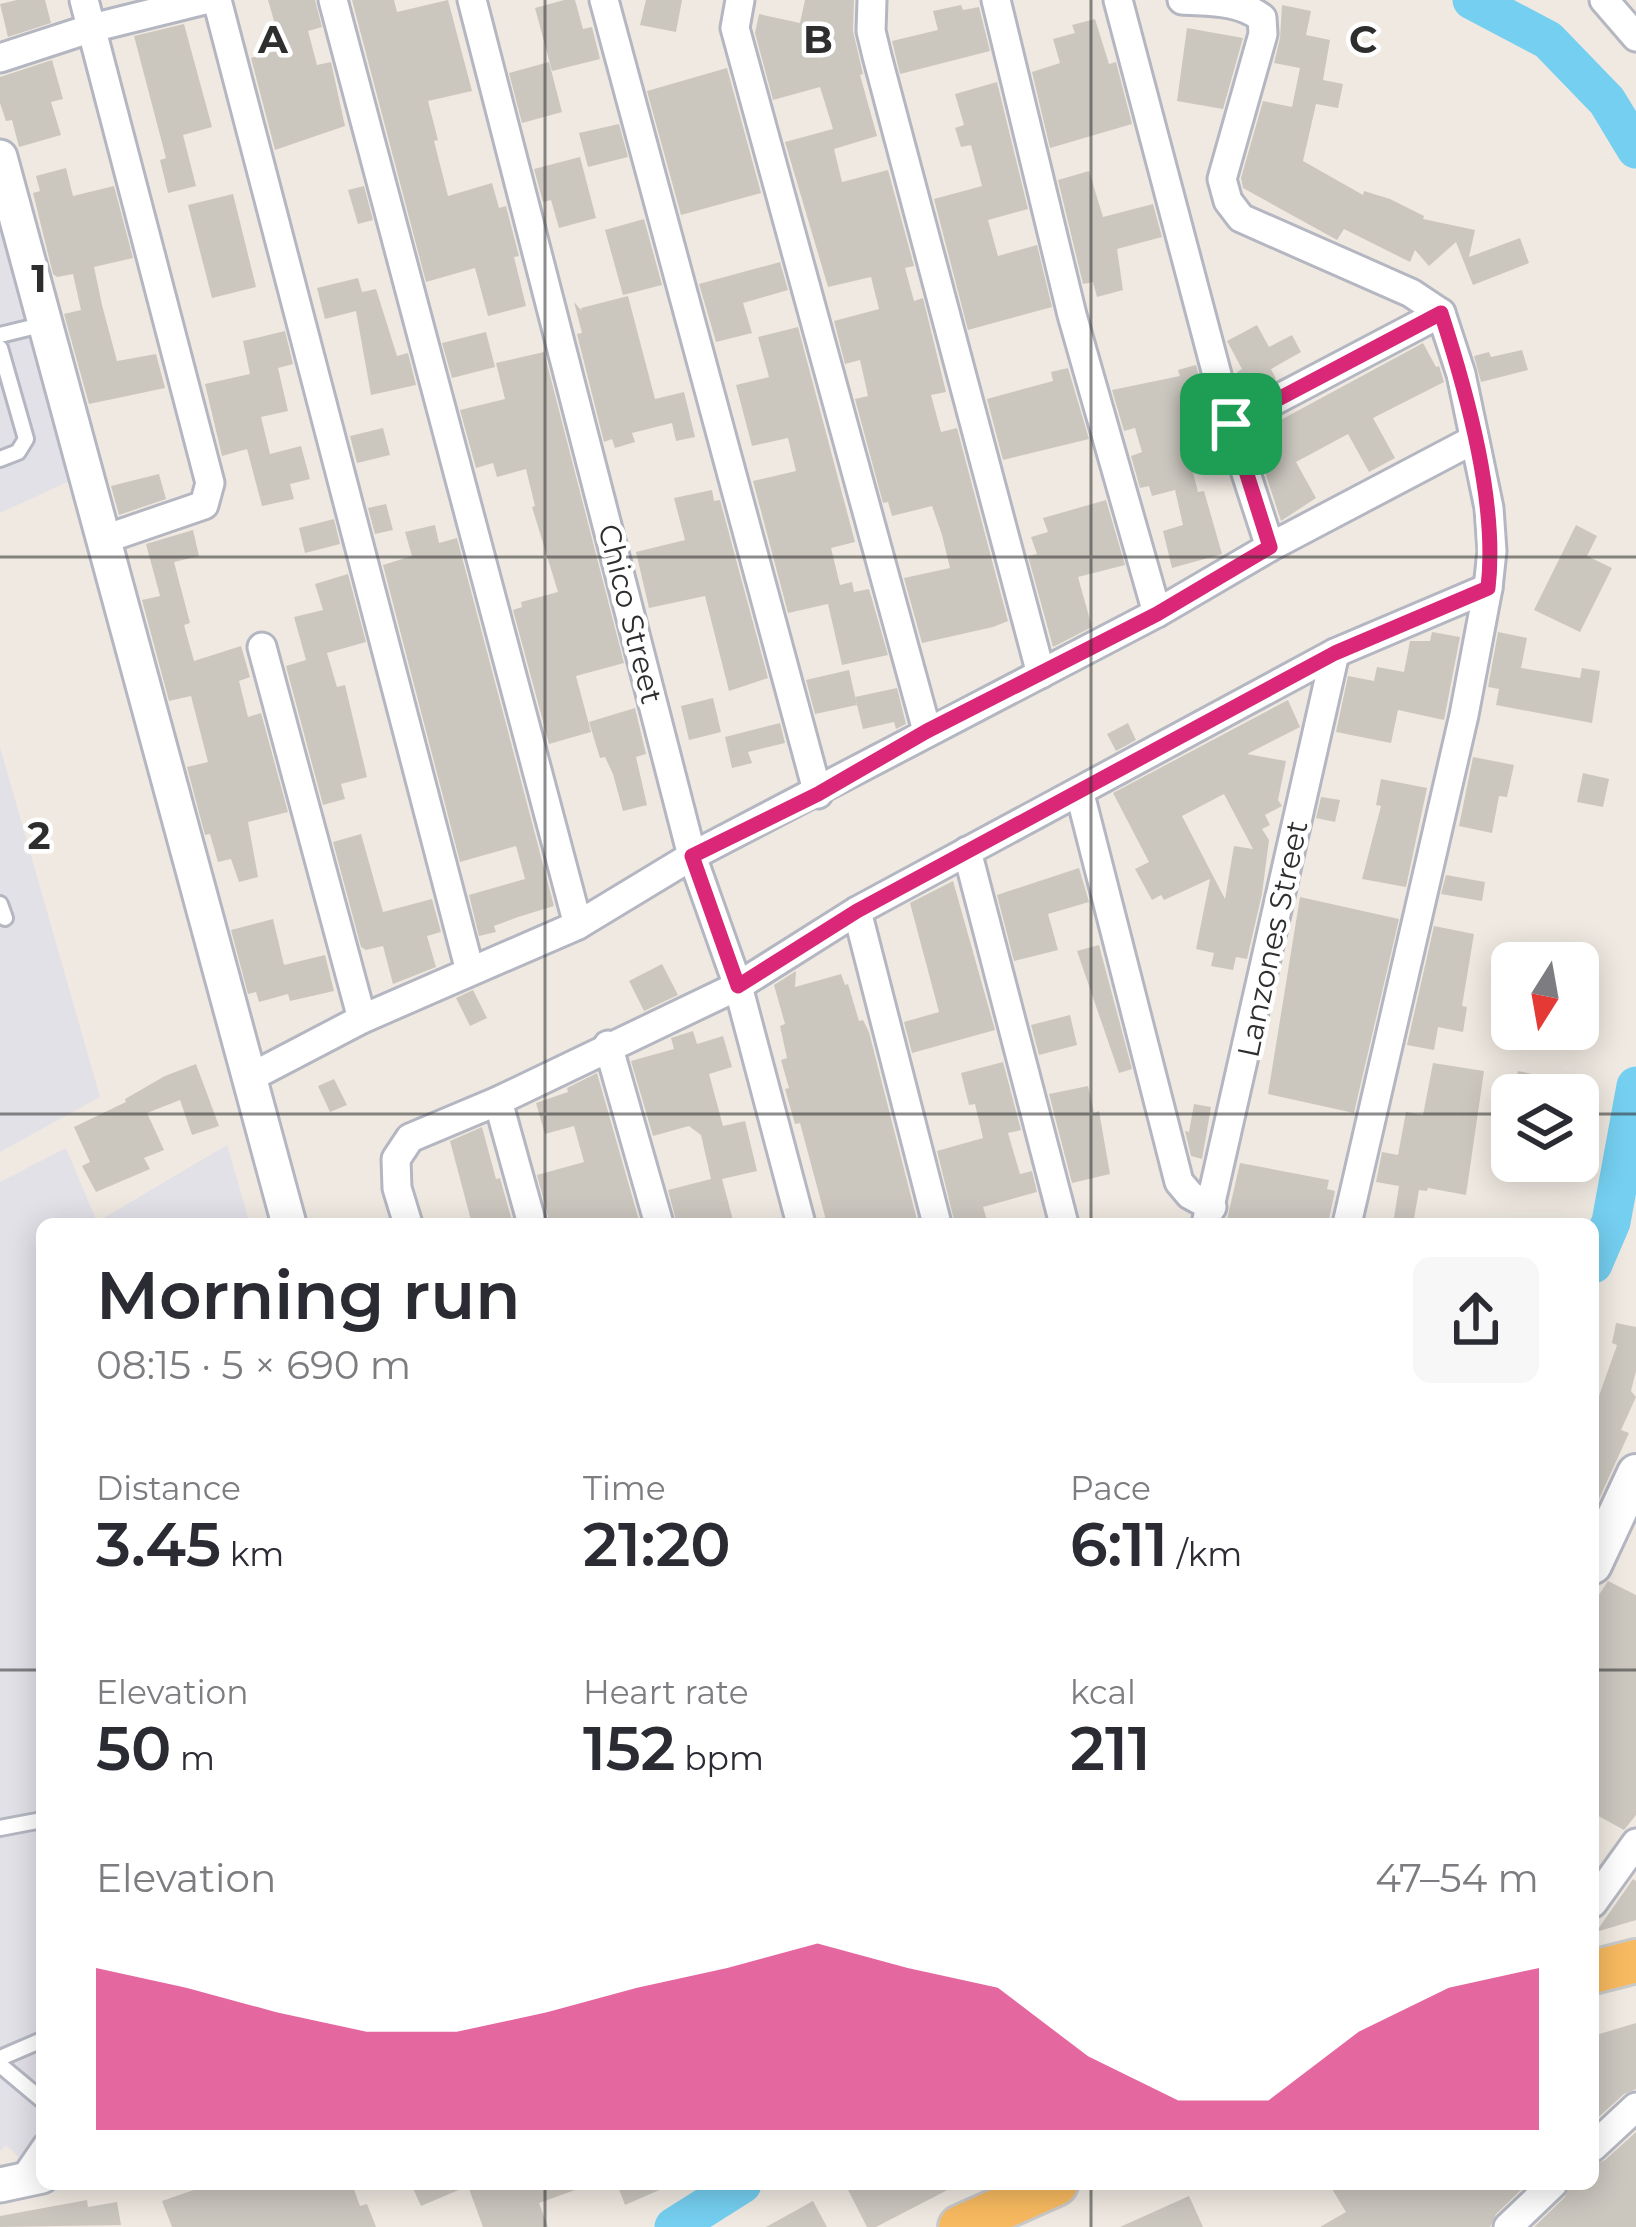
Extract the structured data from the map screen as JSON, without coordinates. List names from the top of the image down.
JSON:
{
  "streets": {
    "street": ["Chico Street", "Lanzones Street"]
  },
  "north": "bottom",
  "page": {
    "heading": ["Morning run", "08:15 · 5 × 690 m"],
    "stats": [
      ["Distance", "3.45 km"],
      ["Time", "21:20"],
      ["Pace", "6:11 /km"],
      ["Elevation", "50 m"],
      ["Heart rate", "152 bpm"],
      ["kcal", "211"]
    ],
    "chart": ["Elevation", "47–54 m"]
  },
  "grid": {
    "columns": ["A", "B", "C"],
    "rows": ["1", "2"]
  }
}
